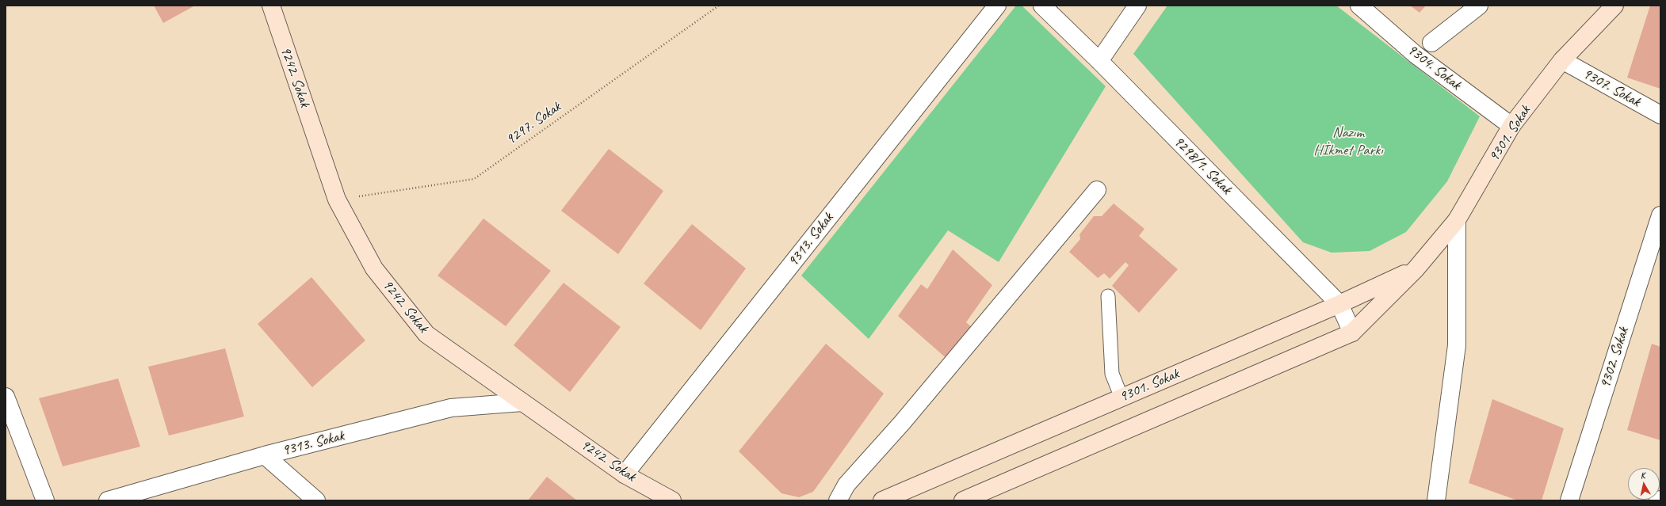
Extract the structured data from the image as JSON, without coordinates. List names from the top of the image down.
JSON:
{
  "streets": {
    "main road": ["9242. Sokak", "9301. Sokak"],
    "street": [
      "9304. Sokak",
      "9307. Sokak",
      "9298/1. Sokak",
      "9313. Sokak",
      "9302. Sokak"
    ],
    "path": ["9297. Sokak"]
  },
  "crossings": [
    ["9304. Sokak", "9301. Sokak"],
    ["9242. Sokak", "9297. Sokak"],
    ["9242. Sokak", "9313. Sokak"],
    ["9307. Sokak", "9301. Sokak"],
    ["9301. Sokak", "9298/1. Sokak"]
  ],
  "parks": ["Nazım Hİkmet Parkı"],
  "north": "top"
}
